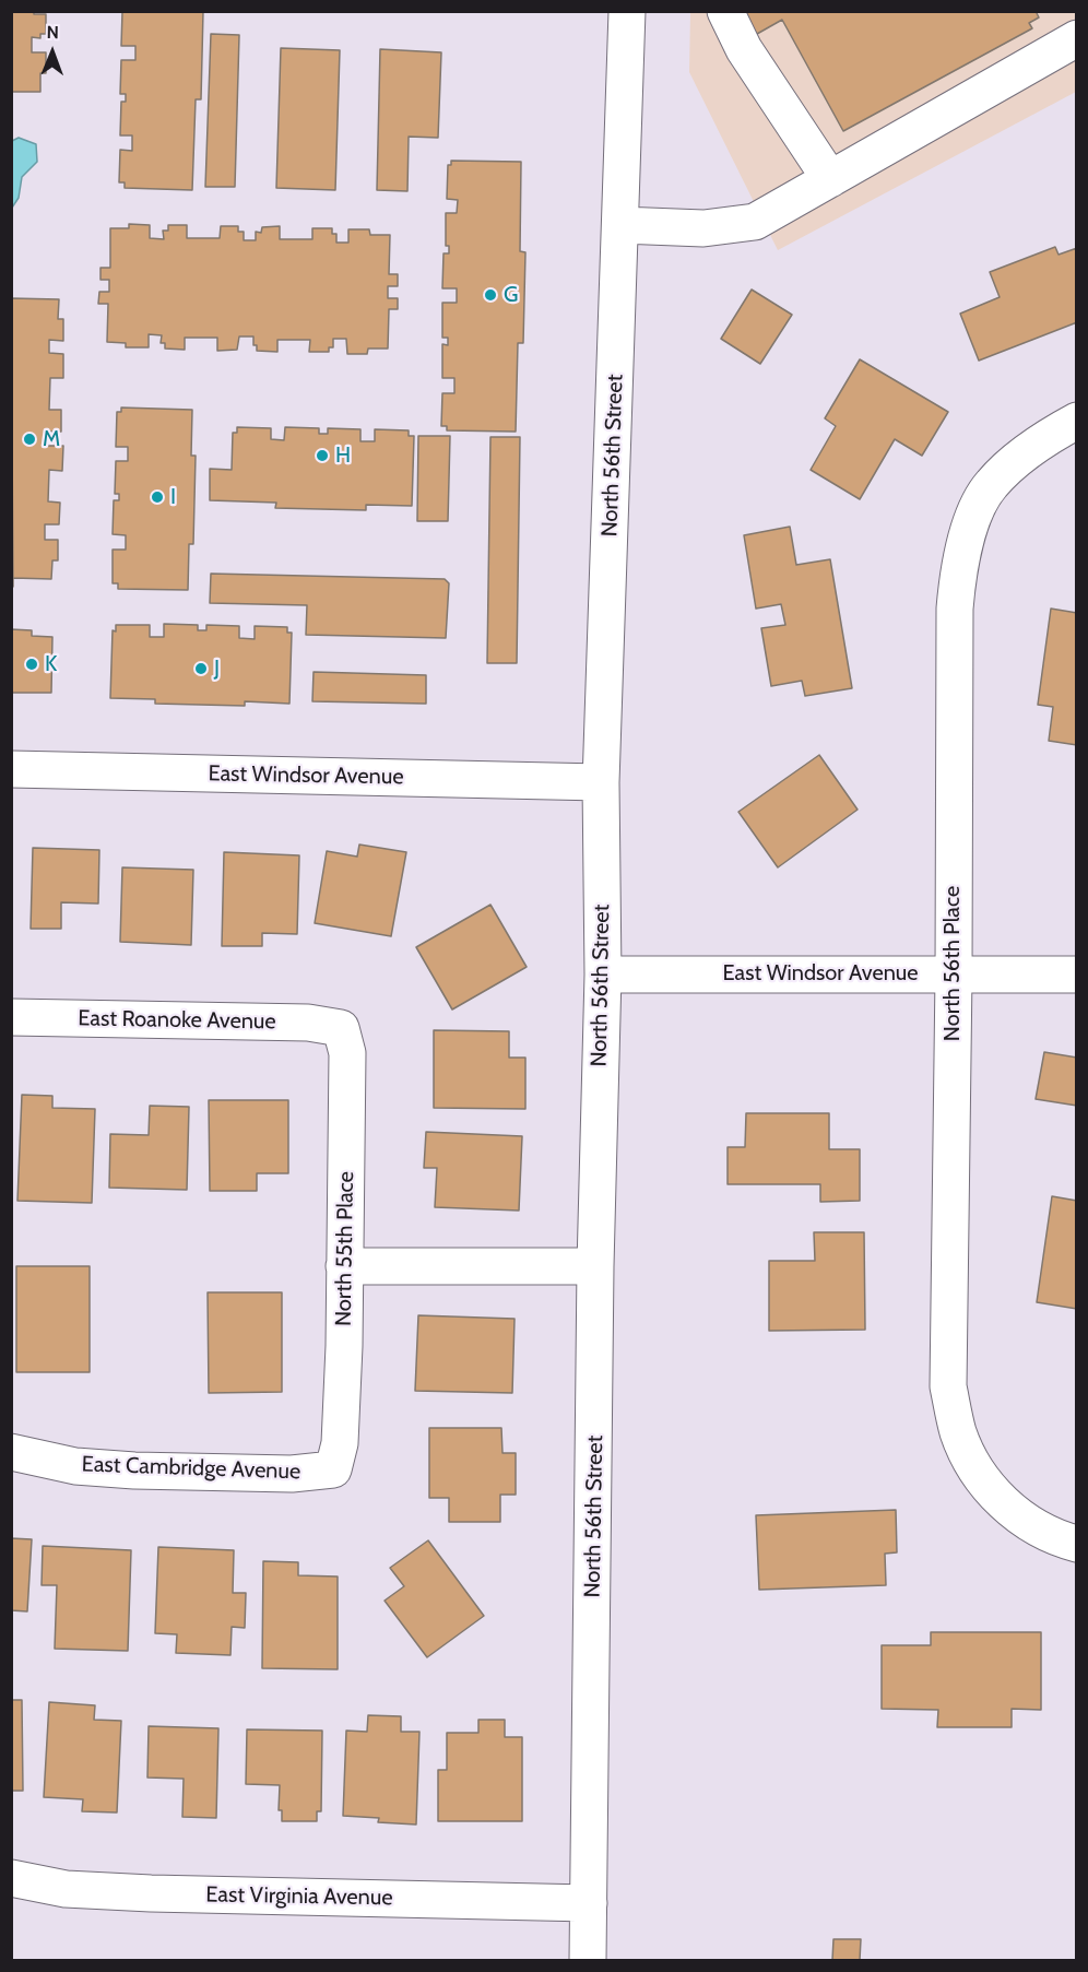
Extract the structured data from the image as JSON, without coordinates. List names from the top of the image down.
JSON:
{
  "streets": {
    "street": [
      "North 56th Street",
      "East Windsor Avenue",
      "North 56th Place",
      "East Roanoke Avenue",
      "North 55th Place",
      "East Cambridge Avenue",
      "East Virginia Avenue"
    ]
  },
  "crossings": [
    ["North 56th Street", "East Windsor Avenue"],
    ["North 56th Street", "East Virginia Avenue"],
    ["East Windsor Avenue", "North 56th Place"],
    ["East Roanoke Avenue", "North 55th Place"],
    ["North 55th Place", "East Cambridge Avenue"]
  ],
  "places": [
    "G",
    "M",
    "H",
    "I",
    "K",
    "J"
  ],
  "north": "top"
}
